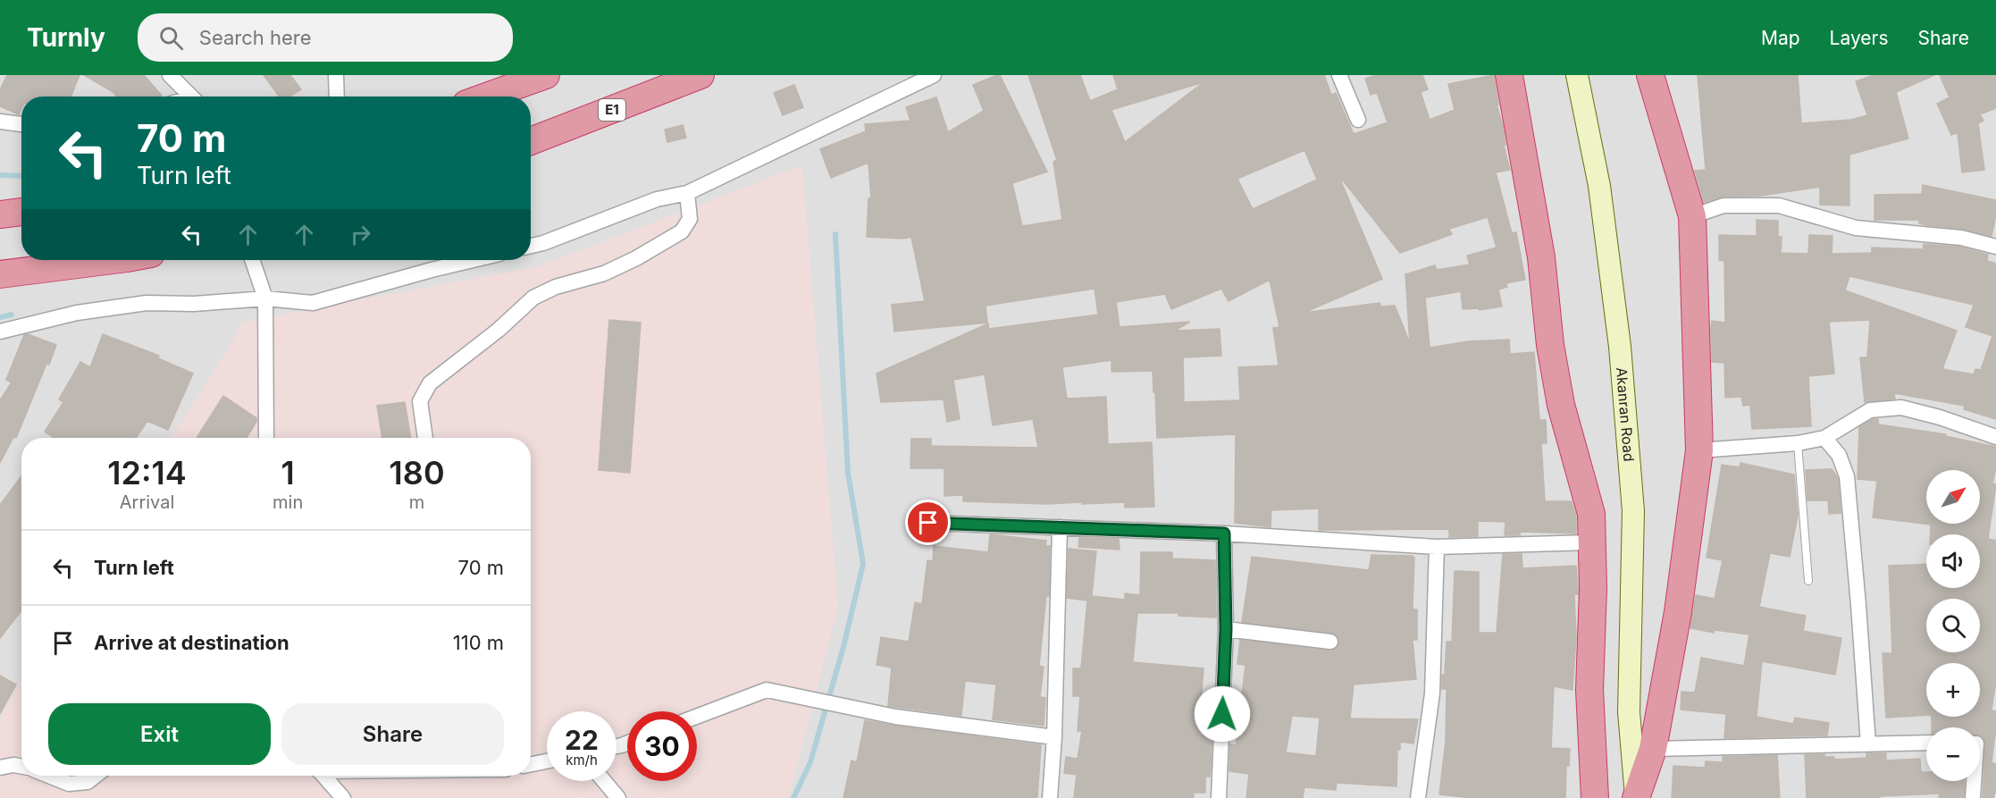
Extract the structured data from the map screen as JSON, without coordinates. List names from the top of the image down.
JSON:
{
  "streets": {
    "highway": ["E1"],
    "main road": ["Akanran Road"]
  },
  "north": "top right",
  "page": {
    "header": "Turnly",
    "search": "Search here",
    "nav": ["Map", "Layers", "Share"],
    "turn": ["70 m", "Turn left"],
    "eta": [
      "12:14",
      "Arrival",
      "1",
      "min",
      "180",
      "m"
    ],
    "map_buttons": ["+", "−"],
    "list": [
      {
        "name": "Turn left",
        "value": "70 m"
      },
      {
        "name": "Arrive at destination",
        "value": "110 m"
      }
    ],
    "buttons": ["Exit", "Share"],
    "speed": "22 km/h",
    "limit": "30"
  }
}
